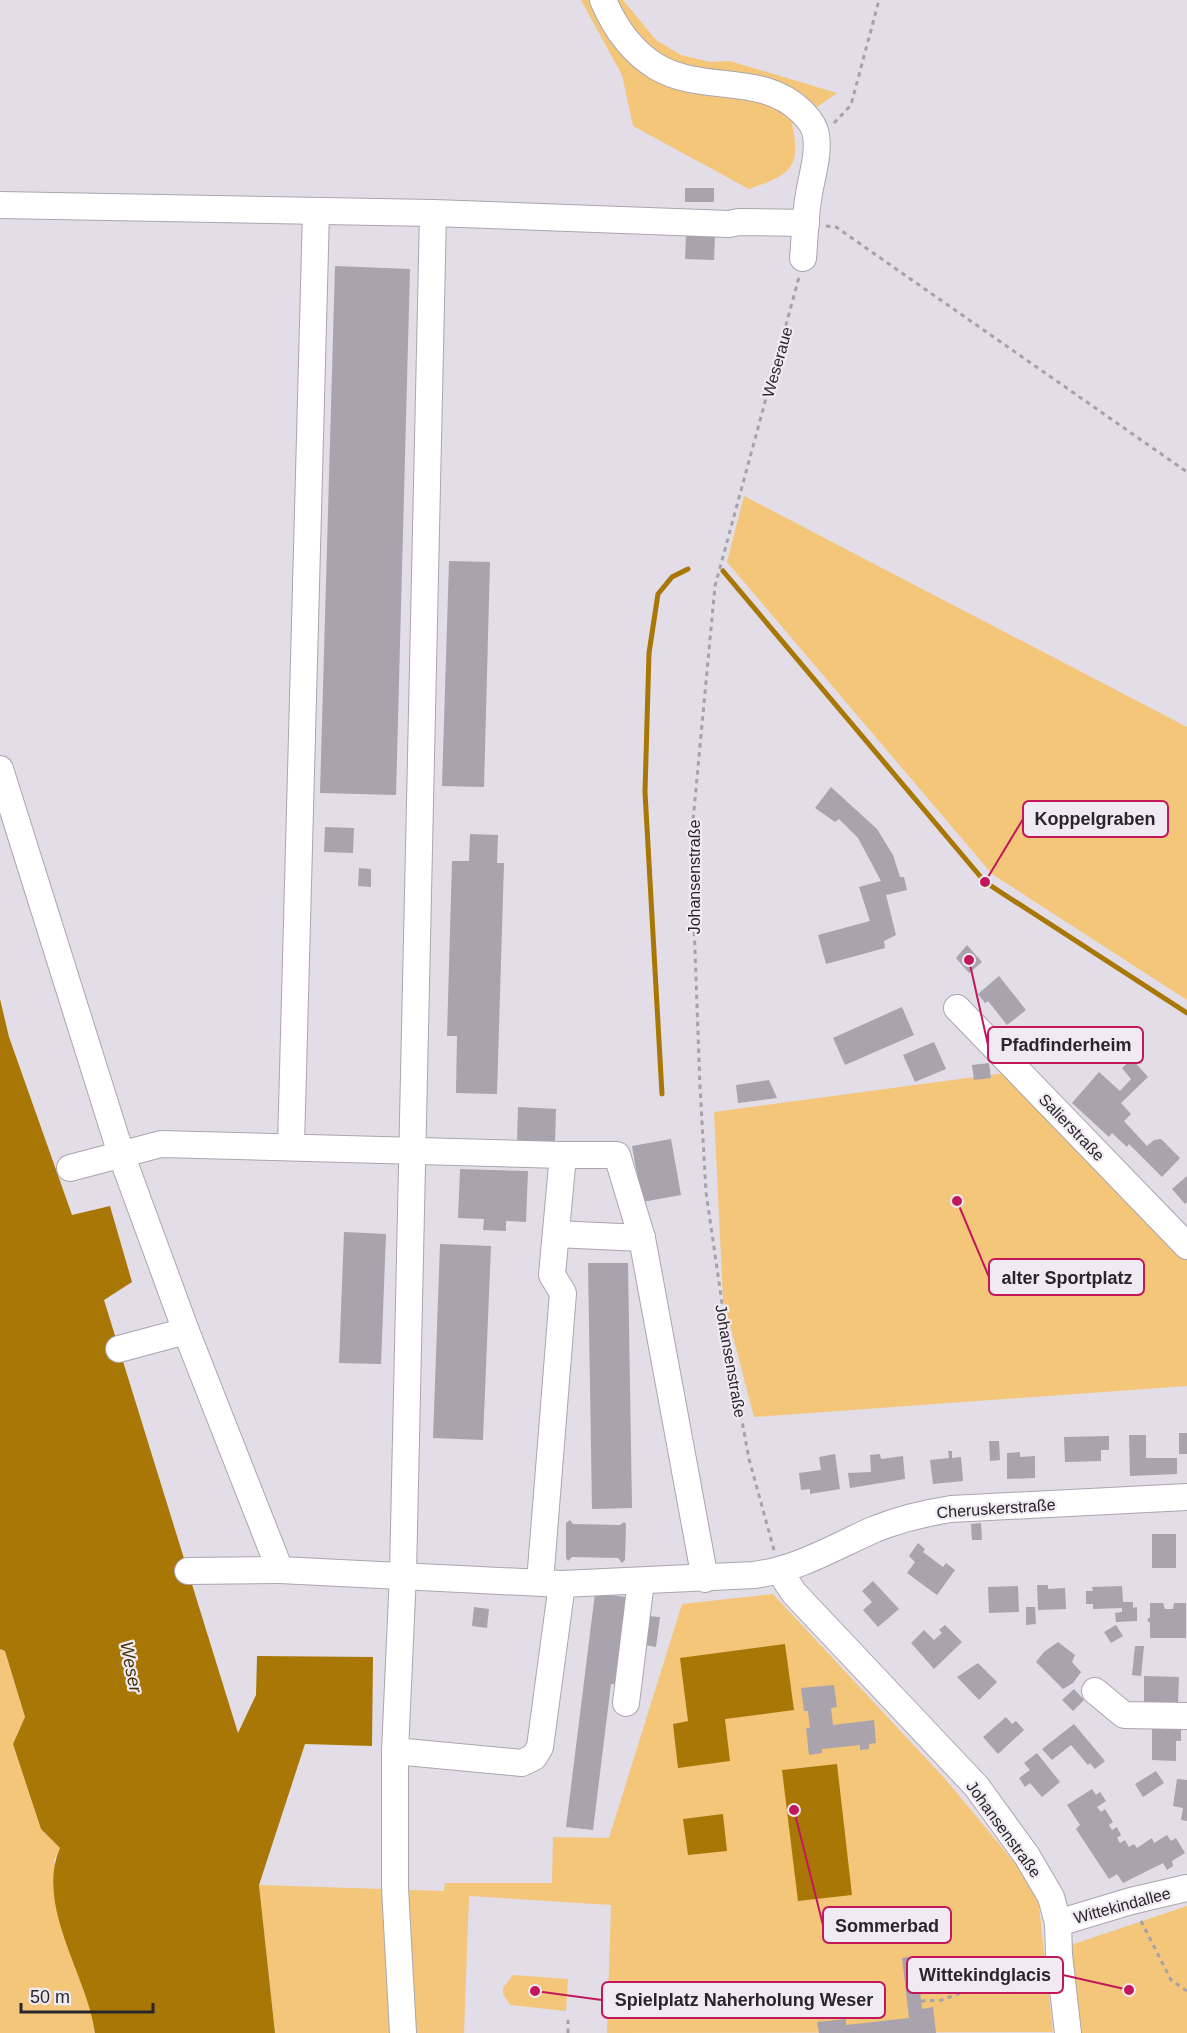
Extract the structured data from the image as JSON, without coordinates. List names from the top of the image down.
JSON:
{
  "streets": {
    "street": [
      "Johansenstraße",
      "Salierstraße",
      "Cheruskerstraße",
      "Wittekindallee"
    ],
    "path": ["Weseraue"]
  },
  "crossings": [
    ["Weseraue", "Johansenstraße"],
    ["Johansenstraße", "Cheruskerstraße"],
    ["Johansenstraße", "Wittekindallee"]
  ],
  "water": ["Weser"],
  "places": [
    "Koppelgraben",
    "Pfadfinderheim",
    "alter Sportplatz",
    "Sommerbad",
    "Wittekindglacis",
    "Spielplatz Naherholung Weser"
  ],
  "scale_bar": "50 m"
}
